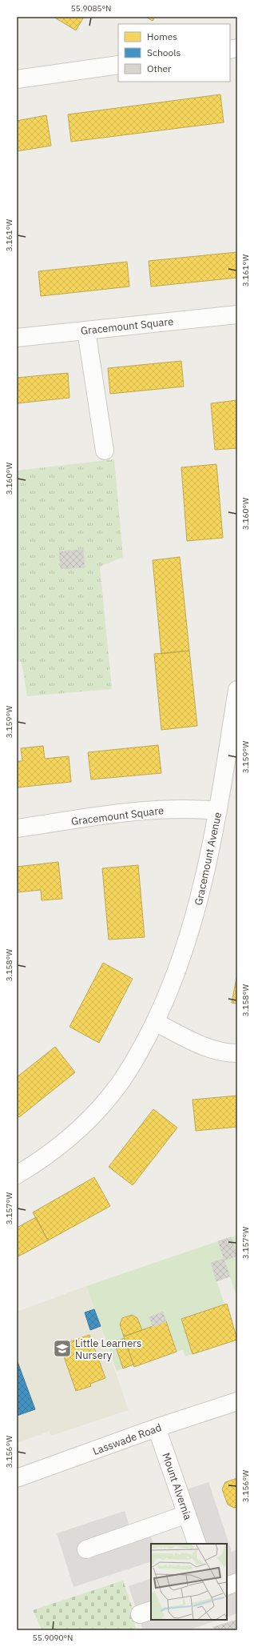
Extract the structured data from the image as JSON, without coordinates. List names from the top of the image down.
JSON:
{
  "streets": {
    "street": [
      "Gracemount Square",
      "Gracemount Avenue",
      "Lasswade Road",
      "Mount Alvernia"
    ]
  },
  "crossings": [
    ["Gracemount Square", "Gracemount Avenue"],
    ["Lasswade Road", "Mount Alvernia"]
  ],
  "places": {
    "school or university": ["Little Learners Nursery"]
  },
  "legend": ["Homes", "Schools", "Other"],
  "coordinates": [
    "55.9085°N",
    "3.161°W",
    "3.160°W",
    "3.159°W",
    "3.158°W",
    "3.157°W",
    "3.156°W",
    "55.9090°N"
  ]
}
